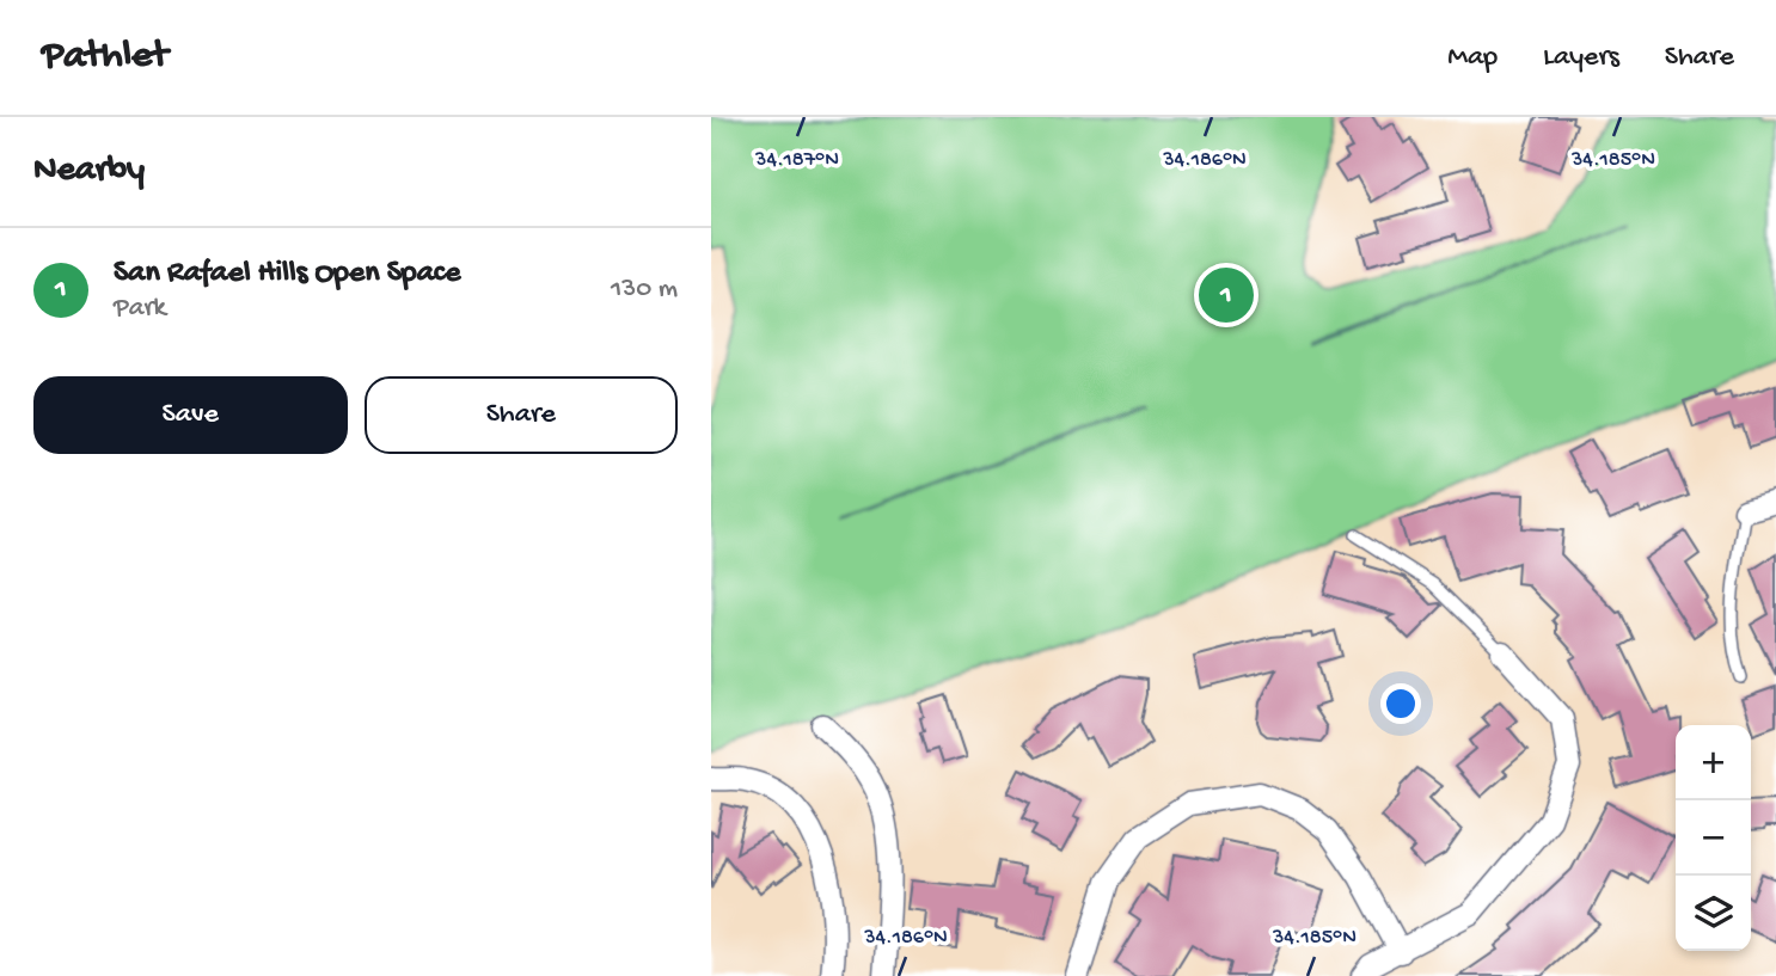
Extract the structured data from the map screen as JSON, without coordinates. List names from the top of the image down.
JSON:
{
  "page": {
    "header": "Pathlet",
    "nav": ["Map", "Layers", "Share"],
    "heading": "Nearby",
    "list": [
      {
        "mark": "1",
        "name": "San Rafael Hills Open Space",
        "note": "Park",
        "value": "130 m"
      }
    ],
    "pins": "1",
    "buttons": ["Save", "Share"],
    "map_buttons": ["+", "−"]
  },
  "coordinates": ["34.187°N", "34.186°N", "34.185°N"]
}
